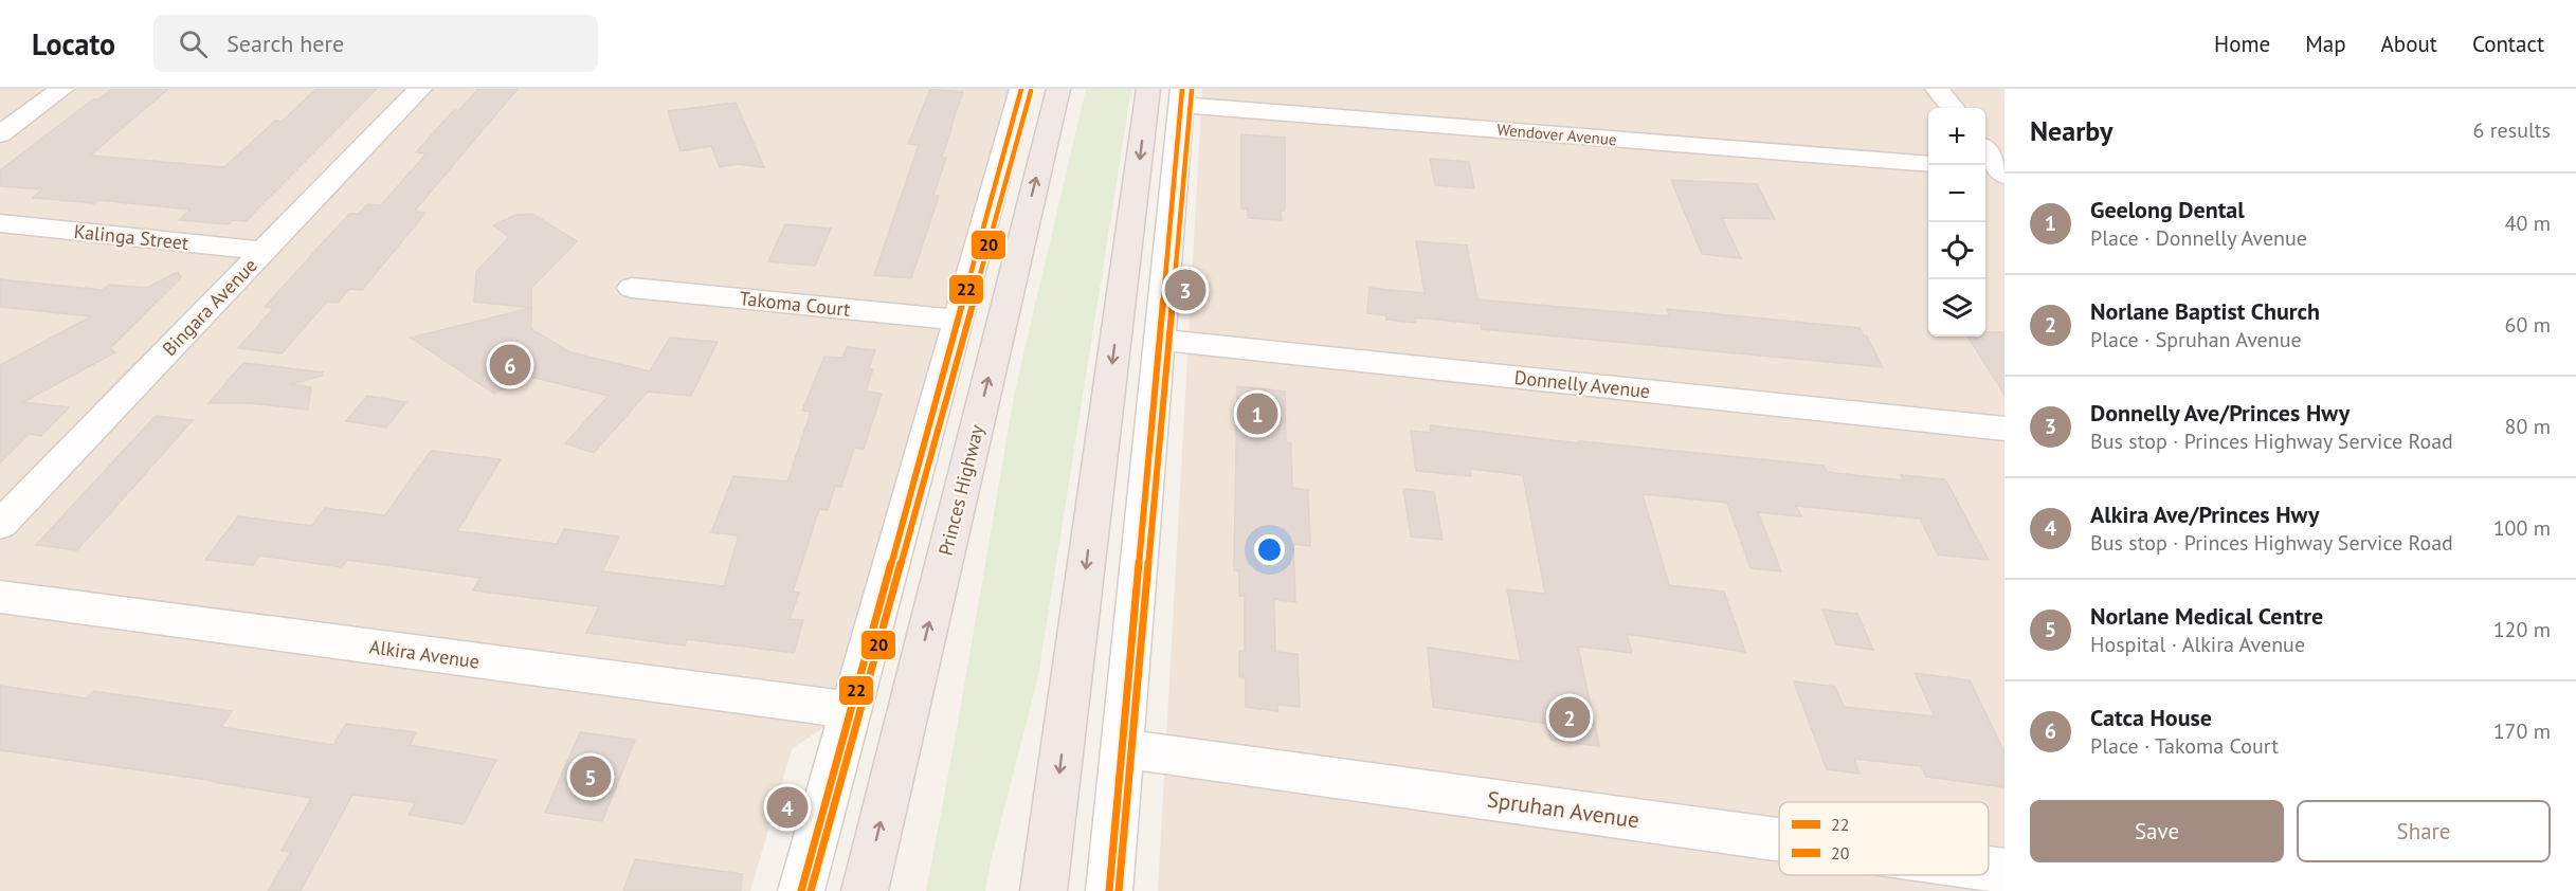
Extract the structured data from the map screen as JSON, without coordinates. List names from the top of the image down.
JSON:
{
  "streets": {
    "highway": ["Princes Highway"],
    "street": [
      "Wendover Avenue",
      "Kalinga Street",
      "Takoma Court",
      "Bingara Avenue",
      "Donnelly Avenue",
      "Alkira Avenue",
      "Spruhan Avenue"
    ]
  },
  "crossings": [
    ["Kalinga Street", "Bingara Avenue"]
  ],
  "lines": ["transit line 22", "transit line 20"],
  "legend": ["22", "20"],
  "page": {
    "header": "Locato",
    "search": "Search here",
    "nav": [
      "Home",
      "Map",
      "About",
      "Contact"
    ],
    "heading": ["Nearby", "6 results"],
    "map_buttons": ["+", "−"],
    "list": [
      {
        "mark": "1",
        "name": "Geelong Dental",
        "note": "Place · Donnelly Avenue",
        "value": "40 m"
      },
      {
        "mark": "2",
        "name": "Norlane Baptist Church",
        "note": "Place · Spruhan Avenue",
        "value": "60 m"
      },
      {
        "mark": "3",
        "name": "Donnelly Ave/Princes Hwy",
        "note": "Bus stop · Princes Highway Service Road",
        "value": "80 m"
      },
      {
        "mark": "4",
        "name": "Alkira Ave/Princes Hwy",
        "note": "Bus stop · Princes Highway Service Road",
        "value": "100 m"
      },
      {
        "mark": "5",
        "name": "Norlane Medical Centre",
        "note": "Hospital · Alkira Avenue",
        "value": "120 m"
      },
      {
        "mark": "6",
        "name": "Catca House",
        "note": "Place · Takoma Court",
        "value": "170 m"
      }
    ],
    "pins": [
      "3",
      "6",
      "1",
      "2",
      "5",
      "4"
    ],
    "buttons": ["Save", "Share"]
  }
}
